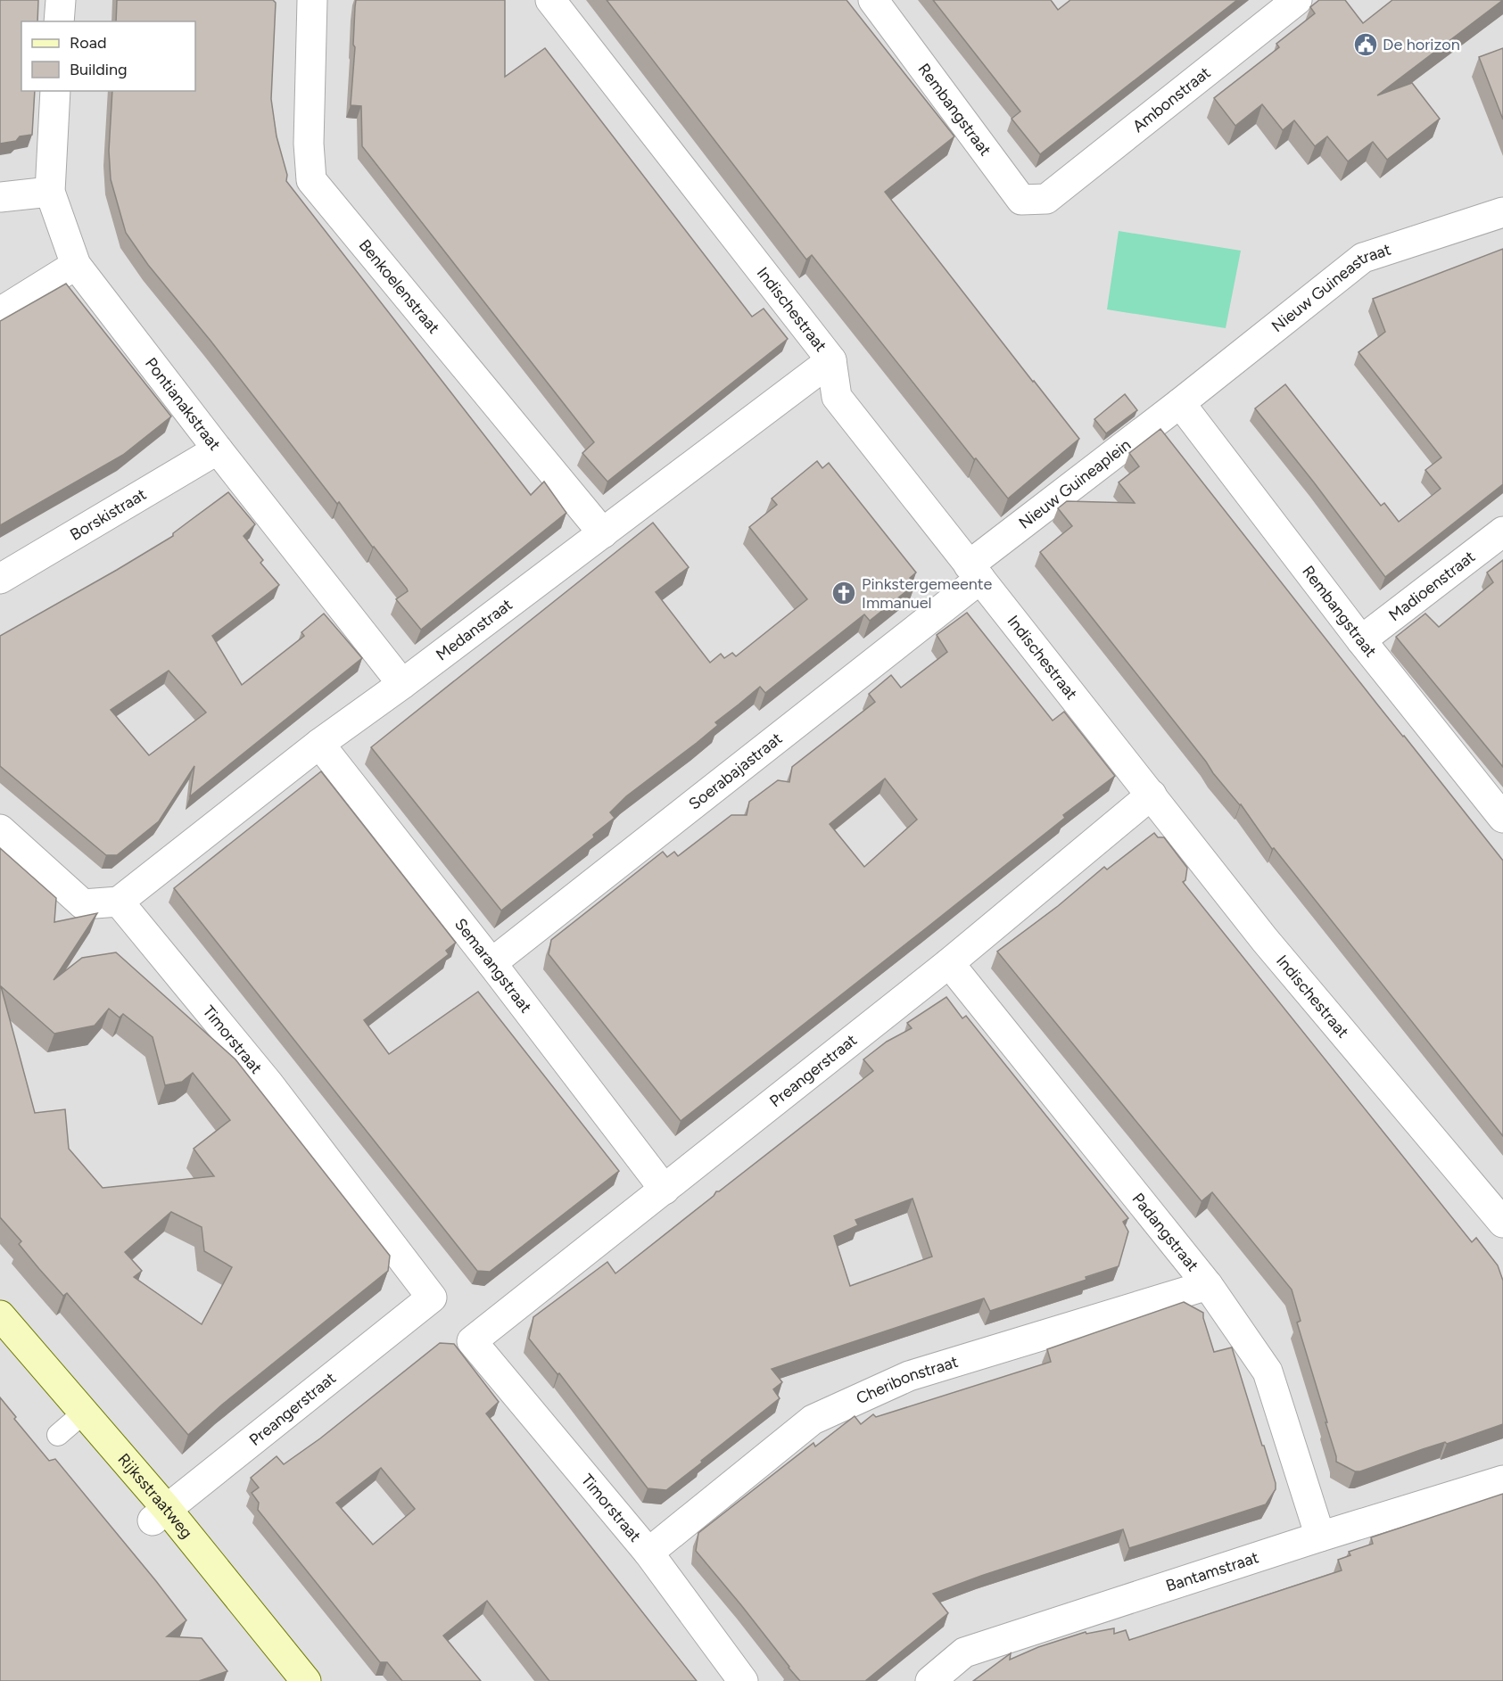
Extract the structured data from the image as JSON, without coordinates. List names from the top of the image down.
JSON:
{
  "streets": {
    "main road": ["Rijksstraatweg"],
    "street": [
      "Ambonstraat",
      "Rembangstraat",
      "Benkoelenstraat",
      "Nieuw Guineastraat",
      "Indischestraat",
      "Pontianakstraat",
      "Nieuw Guineaplein",
      "Borskistraat",
      "Madioenstraat",
      "Medanstraat",
      "Soerabajastraat",
      "Semarangstraat",
      "Timorstraat",
      "Preangerstraat",
      "Padangstraat",
      "Cheribonstraat",
      "Bantamstraat"
    ]
  },
  "crossings": [
    ["Ambonstraat", "Rembangstraat"],
    ["Rembangstraat", "Nieuw Guineastraat"],
    ["Rembangstraat", "Nieuw Guineaplein"],
    ["Rembangstraat", "Madioenstraat"],
    ["Benkoelenstraat", "Medanstraat"],
    ["Nieuw Guineastraat", "Nieuw Guineaplein"],
    ["Indischestraat", "Nieuw Guineaplein"],
    ["Indischestraat", "Medanstraat"],
    ["Indischestraat", "Soerabajastraat"],
    ["Indischestraat", "Preangerstraat"],
    ["Pontianakstraat", "Borskistraat"],
    ["Pontianakstraat", "Medanstraat"],
    ["Nieuw Guineaplein", "Soerabajastraat"],
    ["Medanstraat", "Semarangstraat"],
    ["Medanstraat", "Timorstraat"],
    ["Soerabajastraat", "Semarangstraat"],
    ["Semarangstraat", "Preangerstraat"],
    ["Timorstraat", "Preangerstraat"],
    ["Timorstraat", "Cheribonstraat"],
    ["Preangerstraat", "Padangstraat"],
    ["Preangerstraat", "Rijksstraatweg"],
    ["Padangstraat", "Cheribonstraat"],
    ["Padangstraat", "Bantamstraat"]
  ],
  "places": {
    "public building": ["De horizon"],
    "church": ["Pinkstergemeente Immanuel"]
  },
  "legend": ["Road", "Building"]
}
